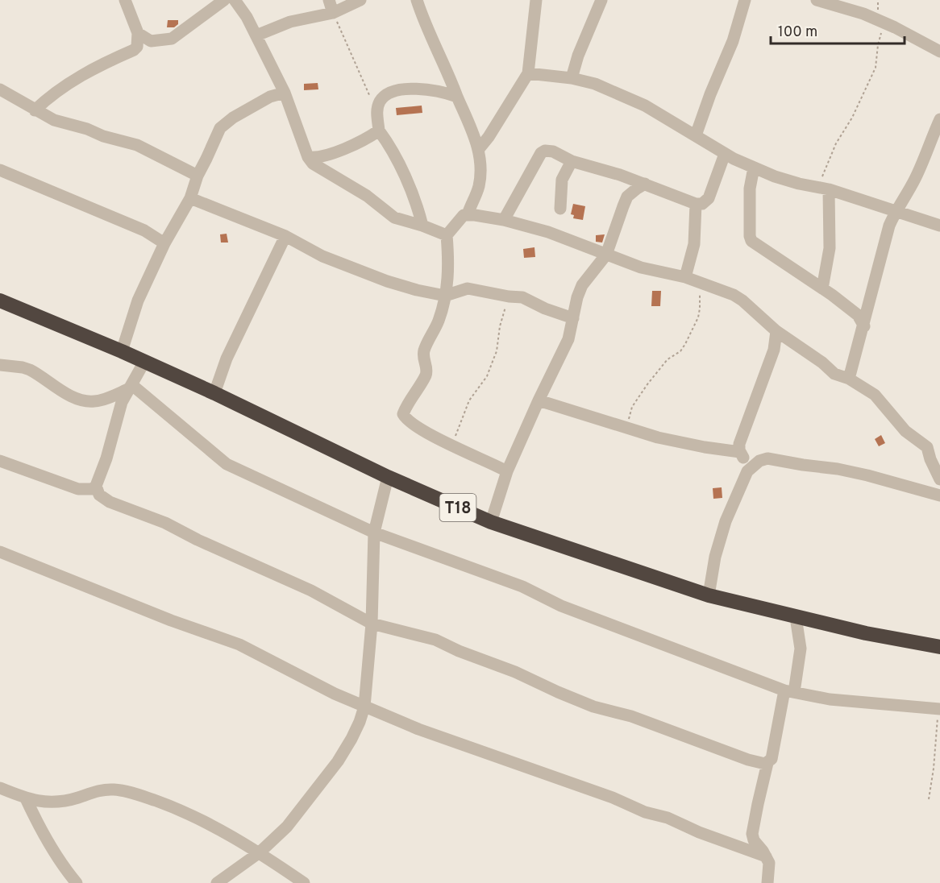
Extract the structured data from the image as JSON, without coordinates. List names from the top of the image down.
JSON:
{
  "streets": {
    "highway": ["T18"]
  },
  "scale_bar": "100 m"
}
